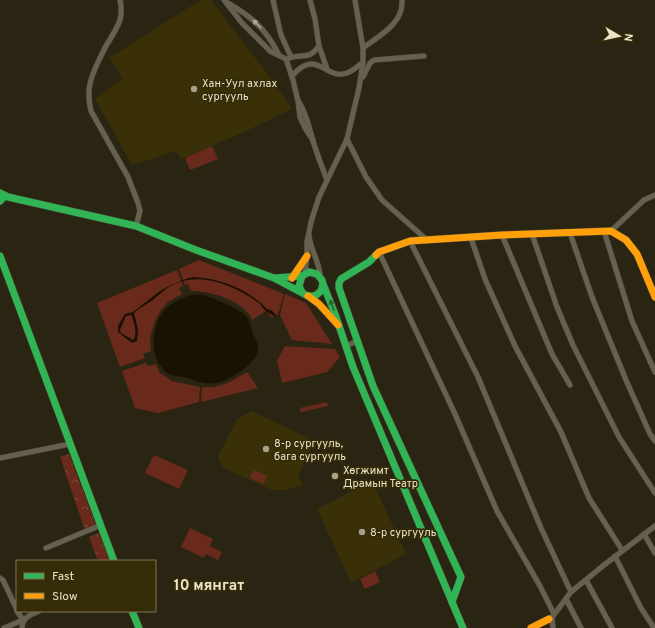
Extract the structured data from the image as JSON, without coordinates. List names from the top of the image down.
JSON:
{
  "districts": ["10 мянгат"],
  "places": [
    "Хан-Уул ахлах сургууль",
    "8-р сургууль, бага сургууль",
    "Хөгжимт Драмын Театр",
    "8-р сургууль"
  ],
  "legend": ["Fast", "Slow"],
  "north": "right"
}
